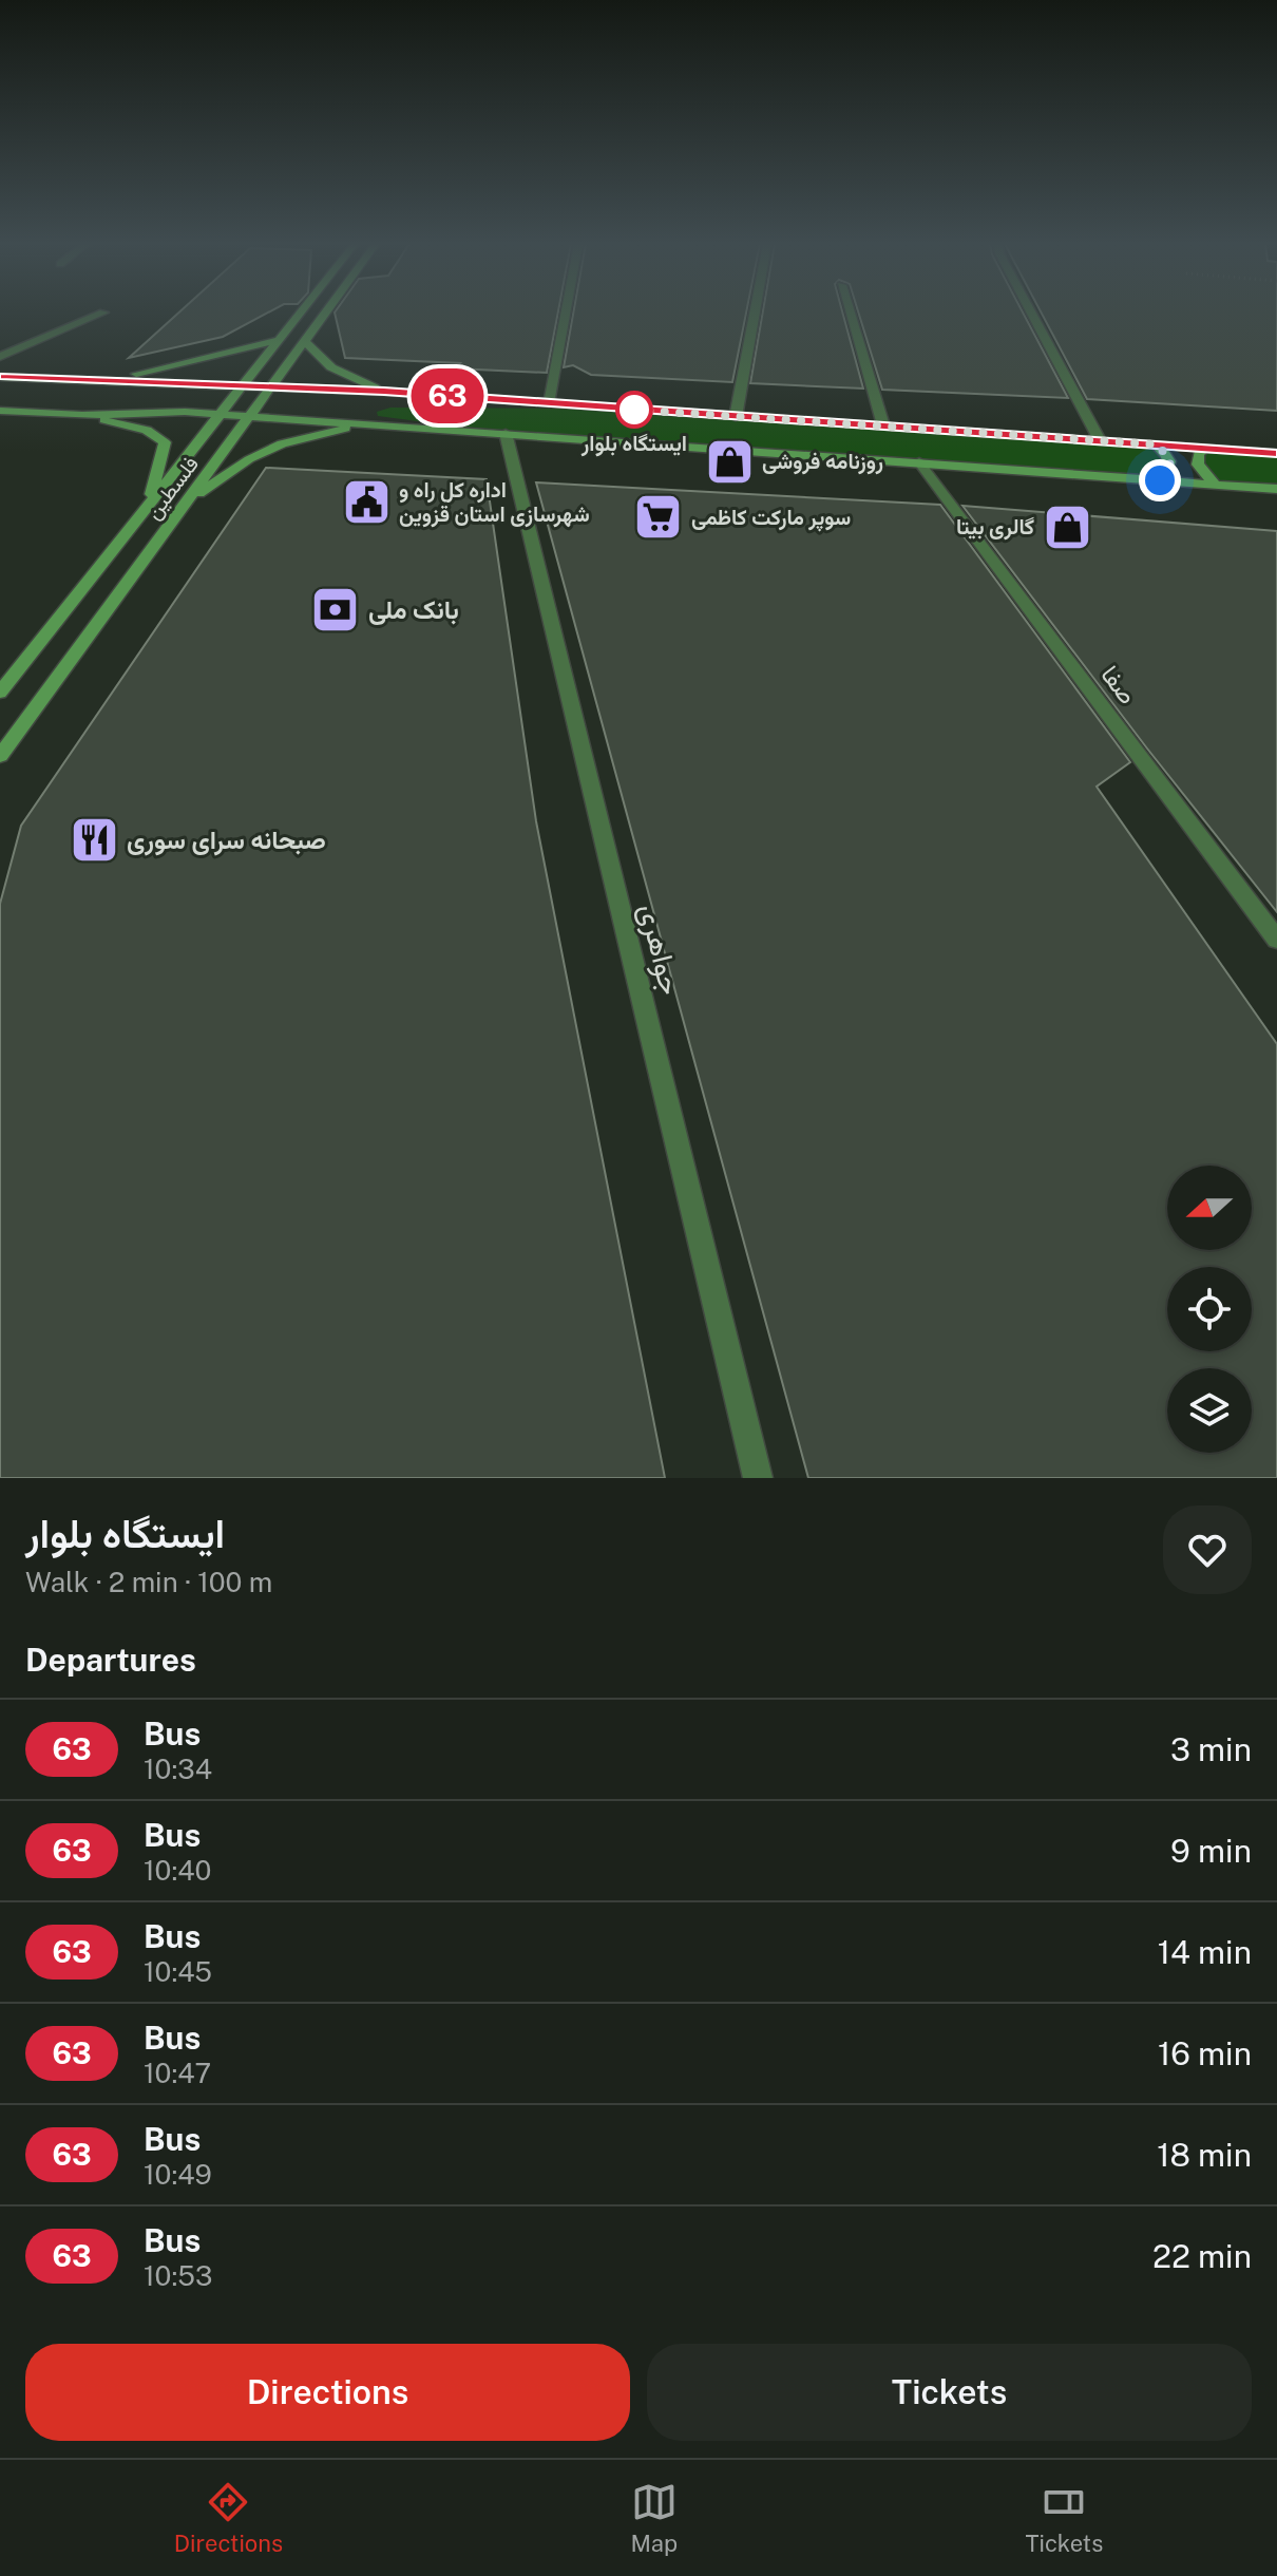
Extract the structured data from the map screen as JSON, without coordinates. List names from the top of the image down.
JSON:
{
  "streets": {
    "main road": ["فلسطین"],
    "street": ["صفا", "جواهری"]
  },
  "places": {
    "other": ["ایستگاه بلوار"],
    "shop": ["روزنامه فروشی", "گالری بیتا"],
    "public building": ["اداره کل راه و شهرسازی استان قزوین"],
    "supermarket": ["سوپر مارکت کاظمی"],
    "bank": ["بانک ملی"],
    "restaurant": ["صبحانه سرای سوری"]
  },
  "lines": ["bus line 63"],
  "north": "left",
  "page": {
    "on_map": "63",
    "heading": [
      ["ایستگاه بلوار", "Walk · 2 min · 100 m"],
      "Departures"
    ],
    "list": [
      {
        "mark": "63",
        "name": "Bus",
        "note": "10:34",
        "value": "3 min"
      },
      {
        "mark": "63",
        "name": "Bus",
        "note": "10:40",
        "value": "9 min"
      },
      {
        "mark": "63",
        "name": "Bus",
        "note": "10:45",
        "value": "14 min"
      },
      {
        "mark": "63",
        "name": "Bus",
        "note": "10:47",
        "value": "16 min"
      },
      {
        "mark": "63",
        "name": "Bus",
        "note": "10:49",
        "value": "18 min"
      },
      {
        "mark": "63",
        "name": "Bus",
        "note": "10:53",
        "value": "22 min"
      }
    ],
    "buttons": ["Directions", "Tickets"],
    "tabs": ["Directions", "Map", "Tickets"]
  }
}
